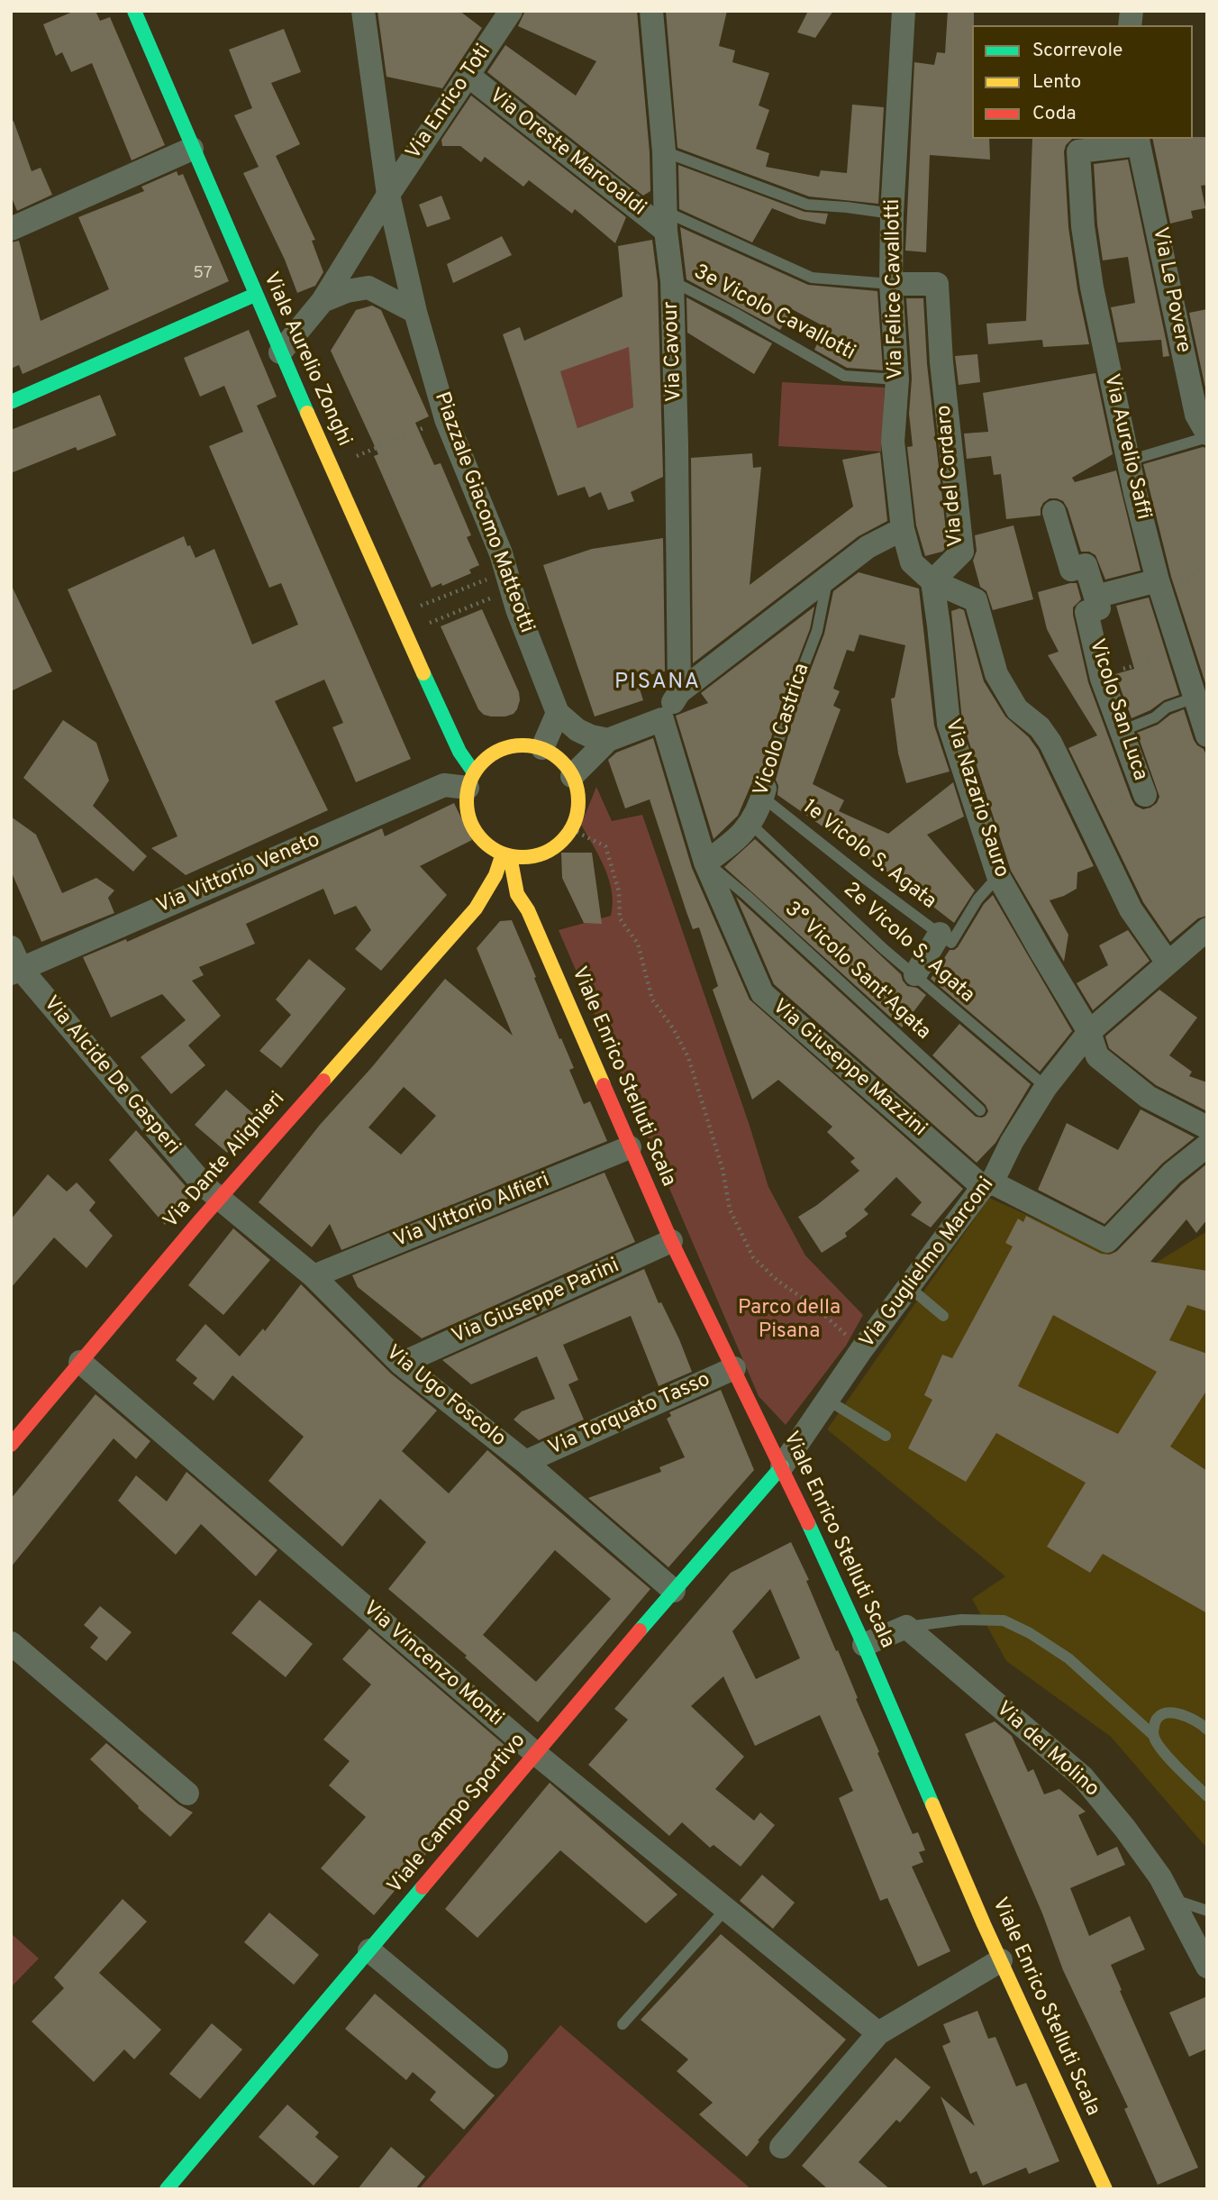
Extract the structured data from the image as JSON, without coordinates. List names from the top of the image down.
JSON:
{
  "streets": {
    "street": [
      "Via Enrico Toti",
      "Via Oreste Marcoaldi",
      "Via Felice Cavallotti",
      "Via Le Povere",
      "Via Cavour",
      "Viale Aurelio Zonghi",
      "Via Aurelio Saffi",
      "Via del Cordaro",
      "Piazzale Giacomo Matteotti",
      "Vicolo San Luca",
      "Vicolo Castrica",
      "Via Nazario Sauro",
      "Via Vittorio Veneto",
      "Via Giuseppe Mazzini",
      "Via Alcide De Gasperi",
      "Viale Enrico Stelluti Scala",
      "Via Dante Alighieri",
      "Via Vittorio Alfieri",
      "Via Guglielmo Marconi",
      "Via Giuseppe Parini",
      "Via Ugo Foscolo",
      "Via Torquato Tasso",
      "Via Vincenzo Monti",
      "Via del Molino",
      "Viale Campo Sportivo"
    ],
    "lane": [
      "3e Vicolo Cavallotti",
      "1e Vicolo S. Agata",
      "2e Vicolo S. Agata",
      "3° Vicolo Sant'Agata"
    ]
  },
  "crossings": [
    ["Via Enrico Toti", "Via Oreste Marcoaldi"],
    ["Via Enrico Toti", "Piazzale Giacomo Matteotti"],
    ["Via Oreste Marcoaldi", "Via Cavour"],
    ["Via Felice Cavallotti", "3e Vicolo Cavallotti"],
    ["Via Felice Cavallotti", "Via del Cordaro"],
    ["Via Felice Cavallotti", "Via Nazario Sauro"],
    ["Via Le Povere", "Via Aurelio Saffi"],
    ["3e Vicolo Cavallotti", "Via Cavour"],
    ["Viale Aurelio Zonghi", "Piazzale Giacomo Matteotti"],
    ["Viale Aurelio Zonghi", "Via Vittorio Veneto"],
    ["Viale Aurelio Zonghi", "Viale Enrico Stelluti Scala"],
    ["Viale Aurelio Zonghi", "Via Dante Alighieri"],
    ["Via del Cordaro", "Via Nazario Sauro"],
    ["Vicolo Castrica", "1e Vicolo S. Agata"],
    ["Vicolo Castrica", "2e Vicolo S. Agata"],
    ["Vicolo Castrica", "3° Vicolo Sant'Agata"],
    ["Vicolo Castrica", "Via Giuseppe Mazzini"],
    ["Via Nazario Sauro", "Via Guglielmo Marconi"],
    ["Via Vittorio Veneto", "Via Alcide De Gasperi"],
    ["Via Vittorio Veneto", "Viale Enrico Stelluti Scala"],
    ["Via Vittorio Veneto", "Via Dante Alighieri"],
    ["2e Vicolo S. Agata", "Via Guglielmo Marconi"],
    ["3° Vicolo Sant'Agata", "Via Giuseppe Mazzini"],
    ["Via Giuseppe Mazzini", "Via Guglielmo Marconi"],
    ["Via Alcide De Gasperi", "Via Dante Alighieri"],
    ["Via Alcide De Gasperi", "Via Ugo Foscolo"],
    ["Viale Enrico Stelluti Scala", "Via Dante Alighieri"],
    ["Viale Enrico Stelluti Scala", "Via Vittorio Alfieri"],
    ["Viale Enrico Stelluti Scala", "Via Guglielmo Marconi"],
    ["Viale Enrico Stelluti Scala", "Via Giuseppe Parini"],
    ["Viale Enrico Stelluti Scala", "Via Torquato Tasso"],
    ["Viale Enrico Stelluti Scala", "Viale Campo Sportivo"],
    ["Via Dante Alighieri", "Via Ugo Foscolo"],
    ["Via Dante Alighieri", "Via Vincenzo Monti"],
    ["Via Vittorio Alfieri", "Via Ugo Foscolo"],
    ["Via Guglielmo Marconi", "Viale Campo Sportivo"],
    ["Via Giuseppe Parini", "Via Ugo Foscolo"],
    ["Via Ugo Foscolo", "Via Torquato Tasso"],
    ["Via Ugo Foscolo", "Viale Campo Sportivo"],
    ["Via Vincenzo Monti", "Viale Campo Sportivo"]
  ],
  "districts": ["PISANA"],
  "parks": ["Parco della Pisana"],
  "house_numbers": ["57"],
  "legend": ["Scorrevole", "Lento", "Coda"]
}
